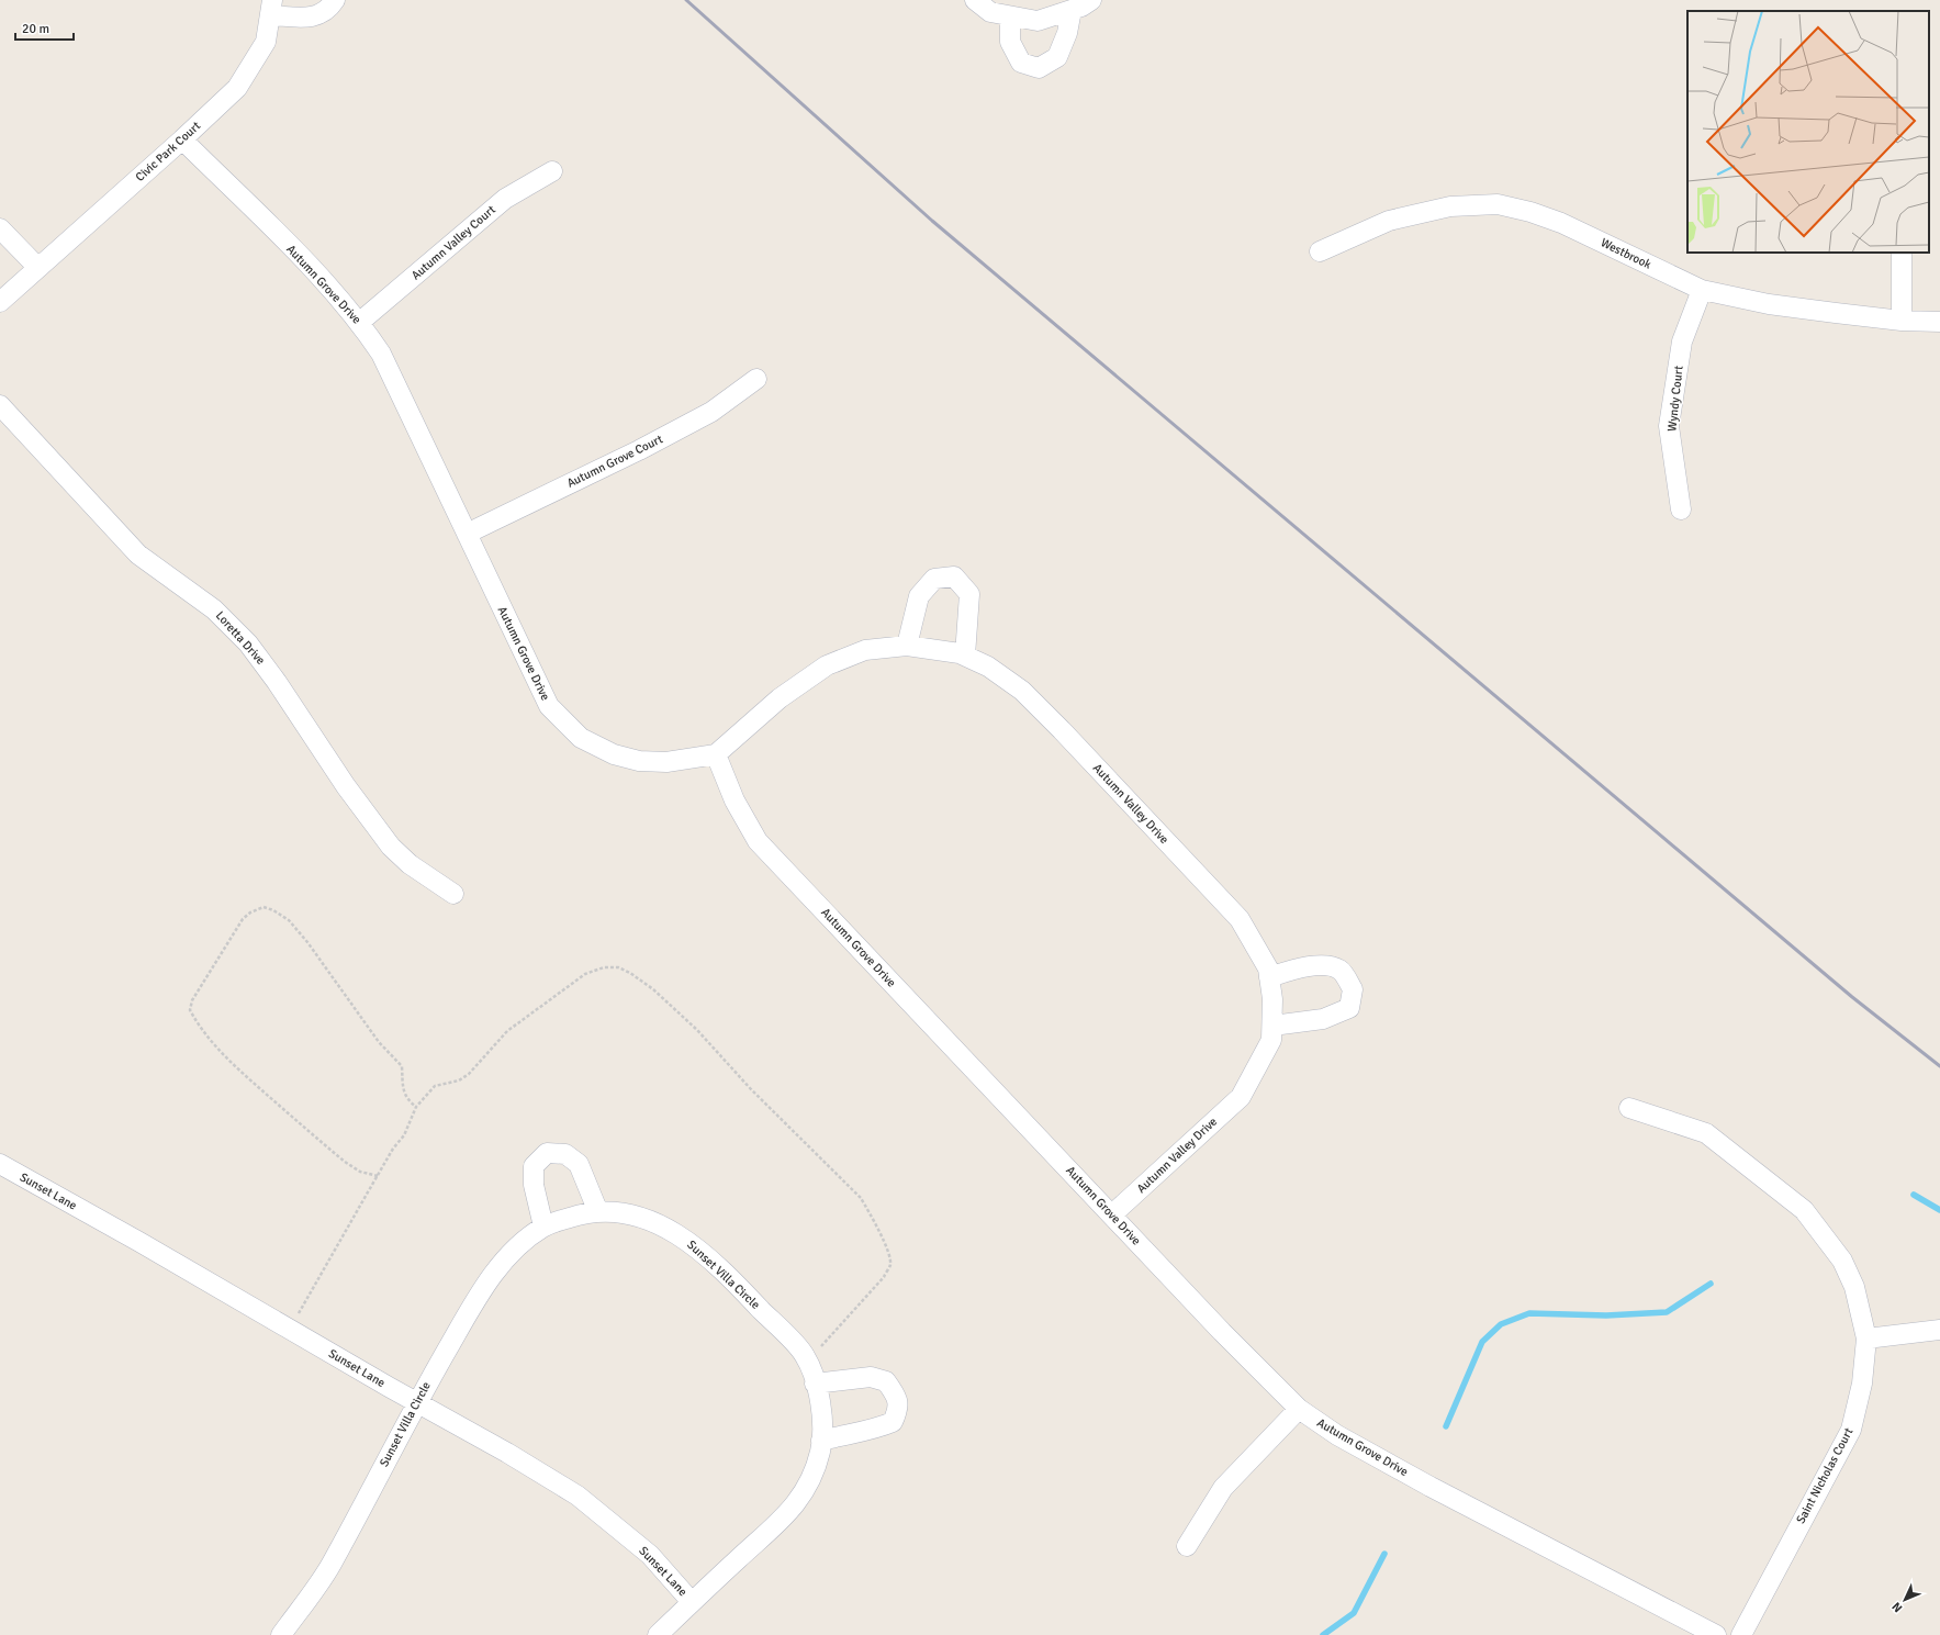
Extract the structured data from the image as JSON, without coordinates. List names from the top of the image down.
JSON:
{
  "streets": {
    "street": [
      "Civic Park Court",
      "Autumn Valley Court",
      "Westbrook",
      "Autumn Grove Drive",
      "Wyndy Court",
      "Autumn Grove Court",
      "Loretta Drive",
      "Autumn Valley Drive",
      "Sunset Lane",
      "Sunset Villa Circle",
      "Saint Nicholas Court"
    ]
  },
  "crossings": [
    ["Civic Park Court", "Autumn Grove Drive"],
    ["Autumn Valley Court", "Autumn Grove Drive"],
    ["Westbrook", "Wyndy Court"],
    ["Autumn Grove Drive", "Autumn Grove Court"],
    ["Autumn Grove Drive", "Autumn Valley Drive"],
    ["Sunset Lane", "Sunset Villa Circle"]
  ],
  "scale_bar": "20 m",
  "north": "bottom left"
}
